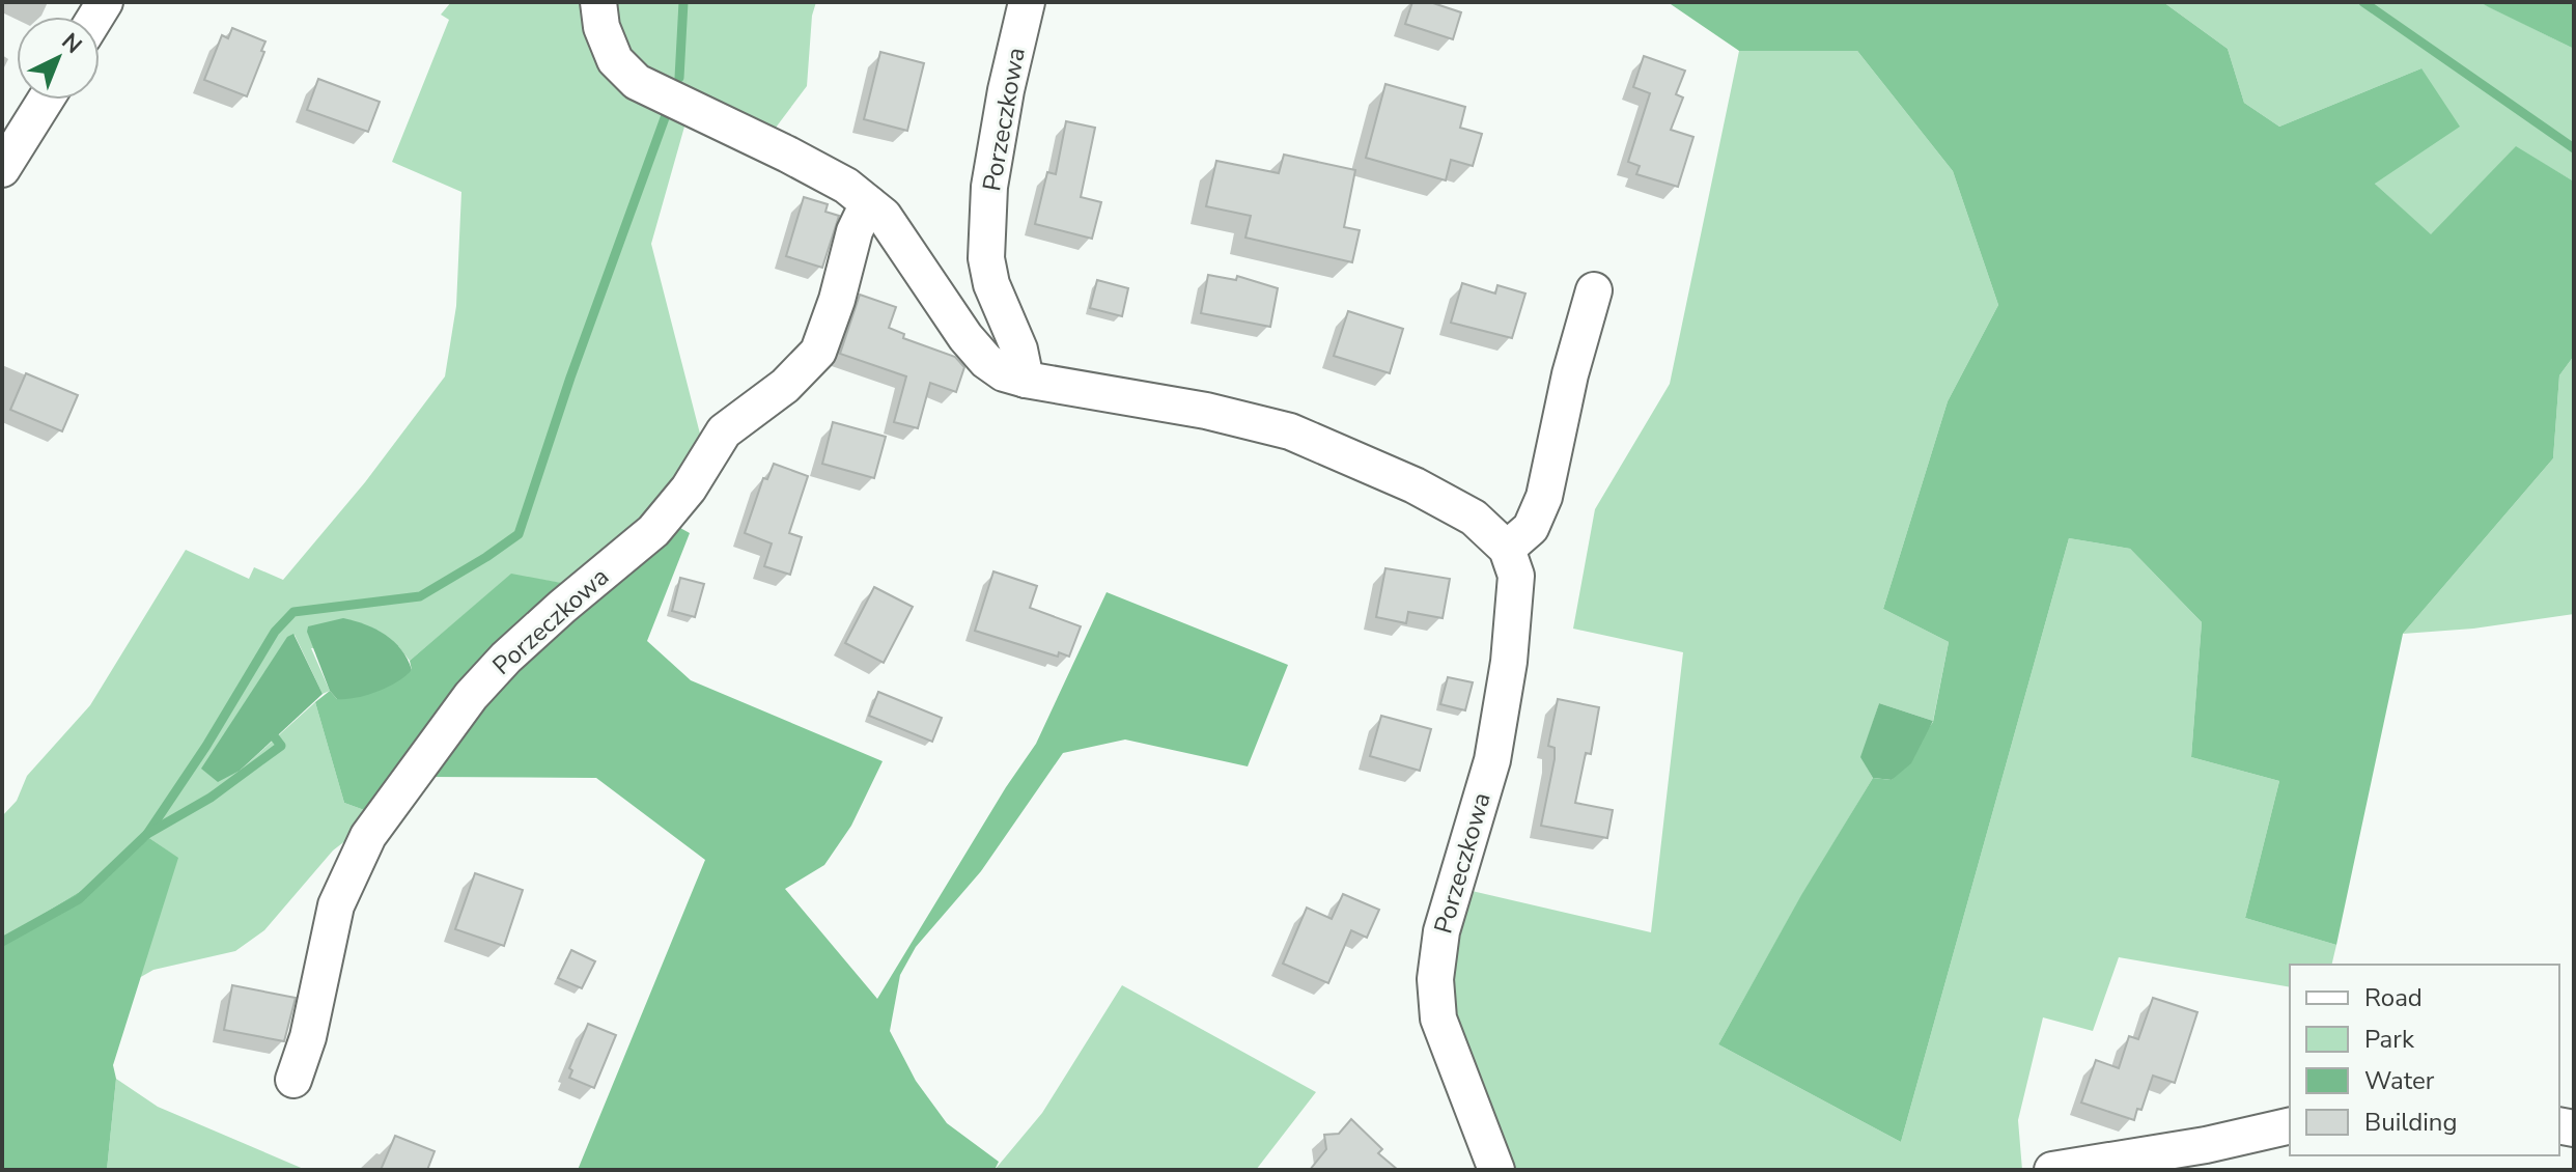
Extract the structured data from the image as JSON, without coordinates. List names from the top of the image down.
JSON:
{
  "streets": {
    "street": ["Porzeczkowa"]
  },
  "legend": [
    "Road",
    "Park",
    "Water",
    "Building"
  ],
  "north": "top right"
}
